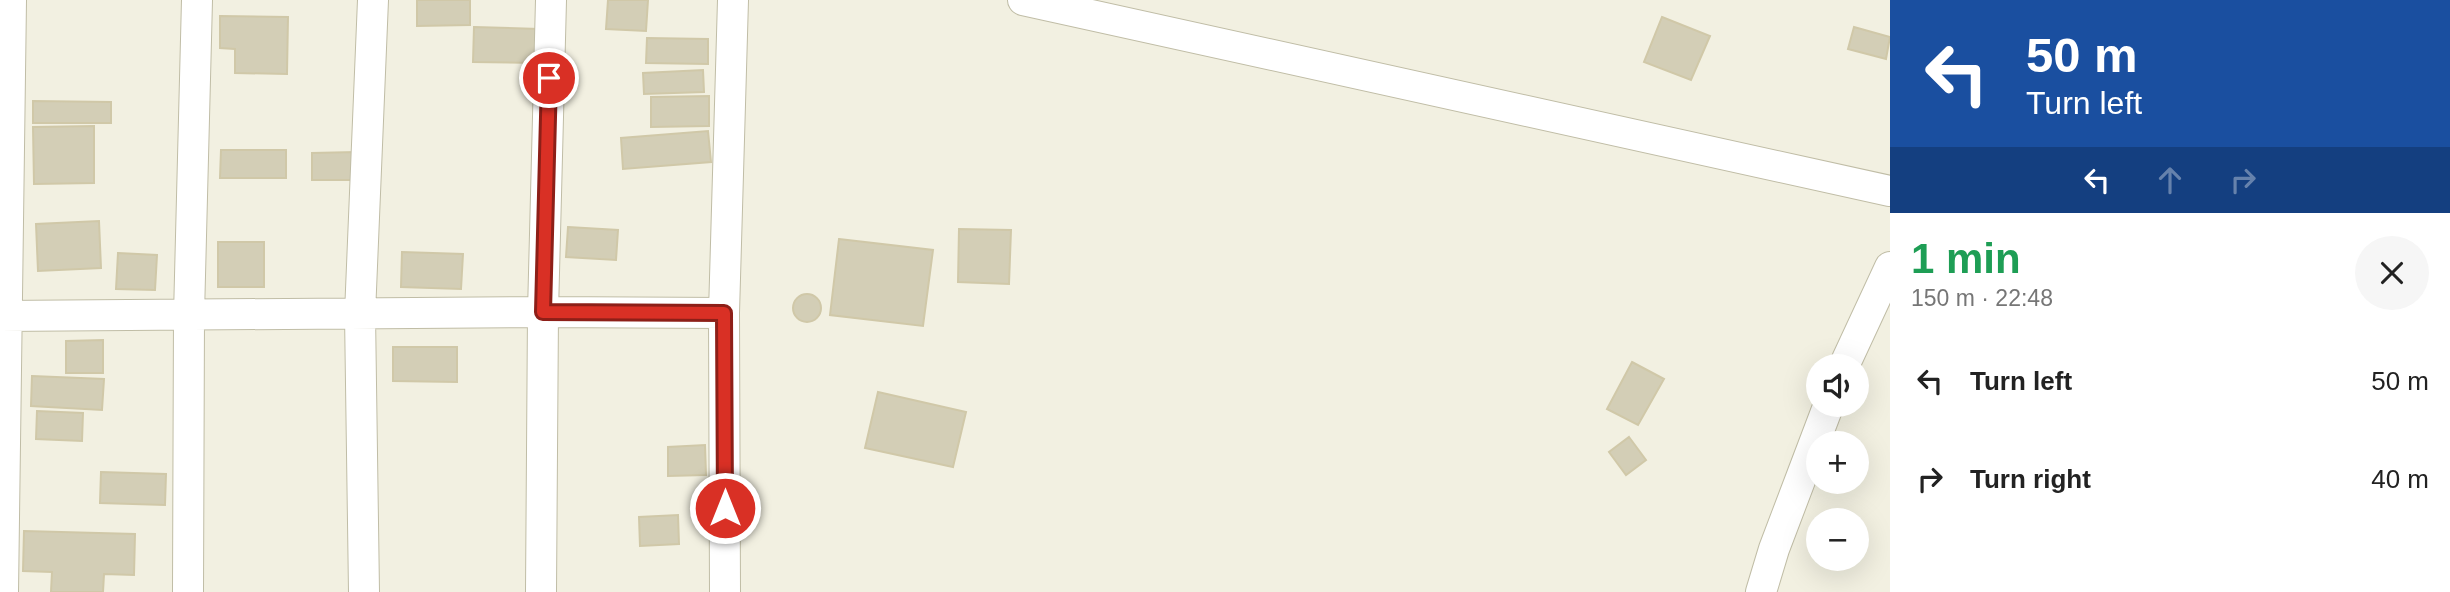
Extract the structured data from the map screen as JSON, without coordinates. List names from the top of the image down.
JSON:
{
  "page": {
    "turn": ["50 m", "Turn left"],
    "heading": ["1 min", "150 m · 22:48"],
    "list": [
      {
        "name": "Turn left",
        "value": "50 m"
      },
      {
        "name": "Turn right",
        "value": "40 m"
      }
    ],
    "map_buttons": ["+", "−"]
  }
}
